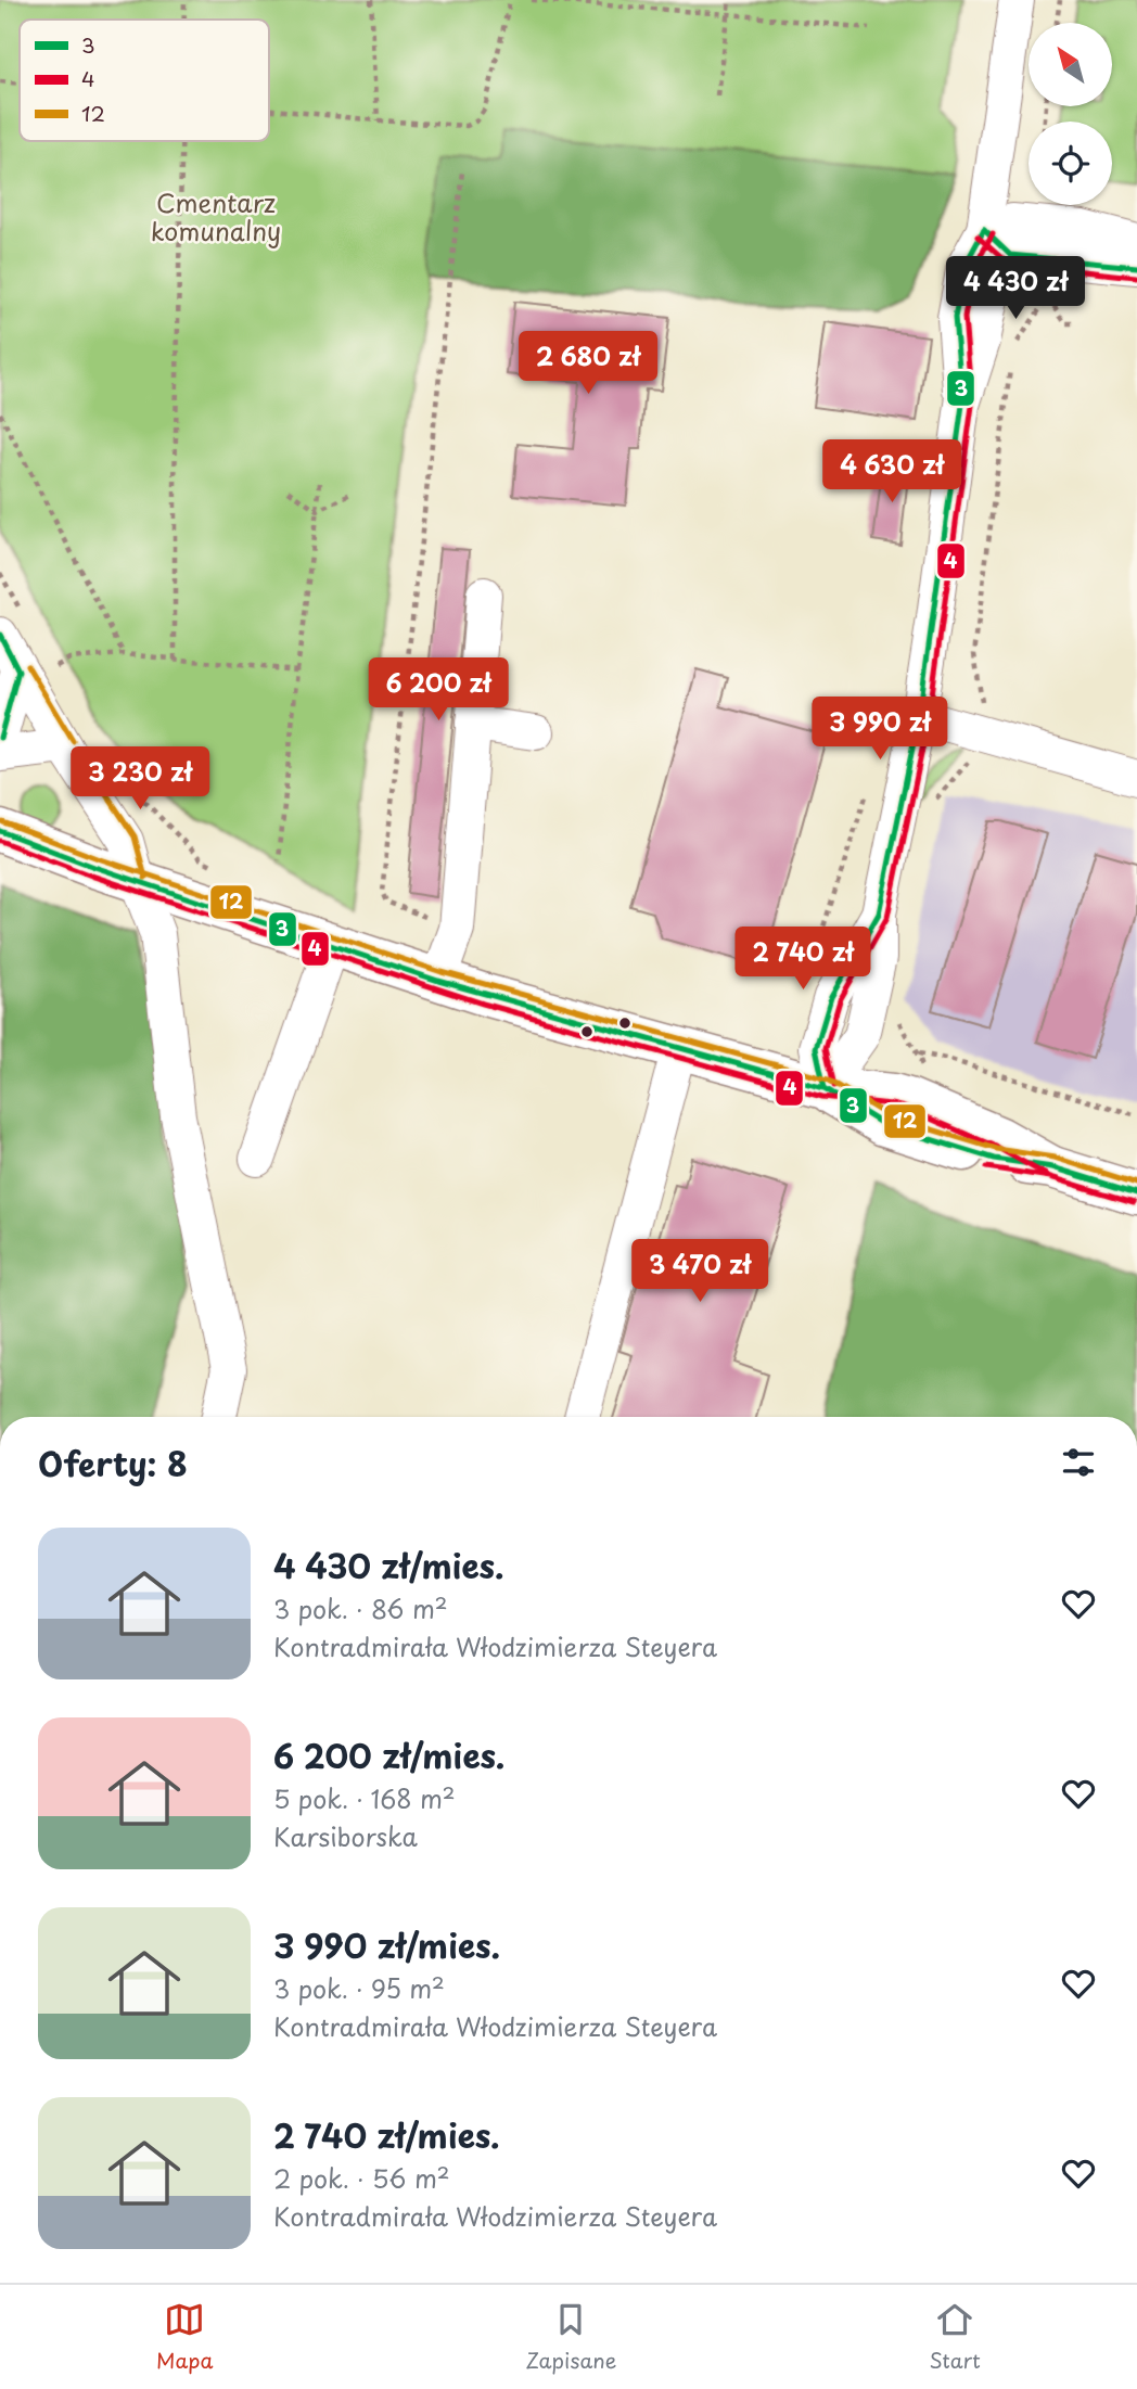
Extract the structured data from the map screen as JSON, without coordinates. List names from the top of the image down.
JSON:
{
  "parks": ["Cmentarz komunalny"],
  "lines": ["transit line 3", "transit line 4", "transit line 12"],
  "legend": ["3", "4", "12"],
  "north": "top left",
  "page": {
    "price": [
      "4 430 zł",
      "2 680 zł",
      "4 630 zł",
      "6 200 zł",
      "3 990 zł",
      "3 230 zł",
      "2 740 zł",
      "3 470 zł"
    ],
    "heading": "Oferty: 8",
    "list": [
      {
        "name": "4 430 zł/mies.",
        "note": "3 pok. · 86 m² · Kontradmirała Włodzimierza Steyera"
      },
      {
        "name": "6 200 zł/mies.",
        "note": "5 pok. · 168 m² · Karsiborska"
      },
      {
        "name": "3 990 zł/mies.",
        "note": "3 pok. · 95 m² · Kontradmirała Włodzimierza Steyera"
      },
      {
        "name": "2 740 zł/mies.",
        "note": "2 pok. · 56 m² · Kontradmirała Włodzimierza Steyera"
      }
    ],
    "tabs": ["Mapa", "Zapisane", "Start"]
  }
}
